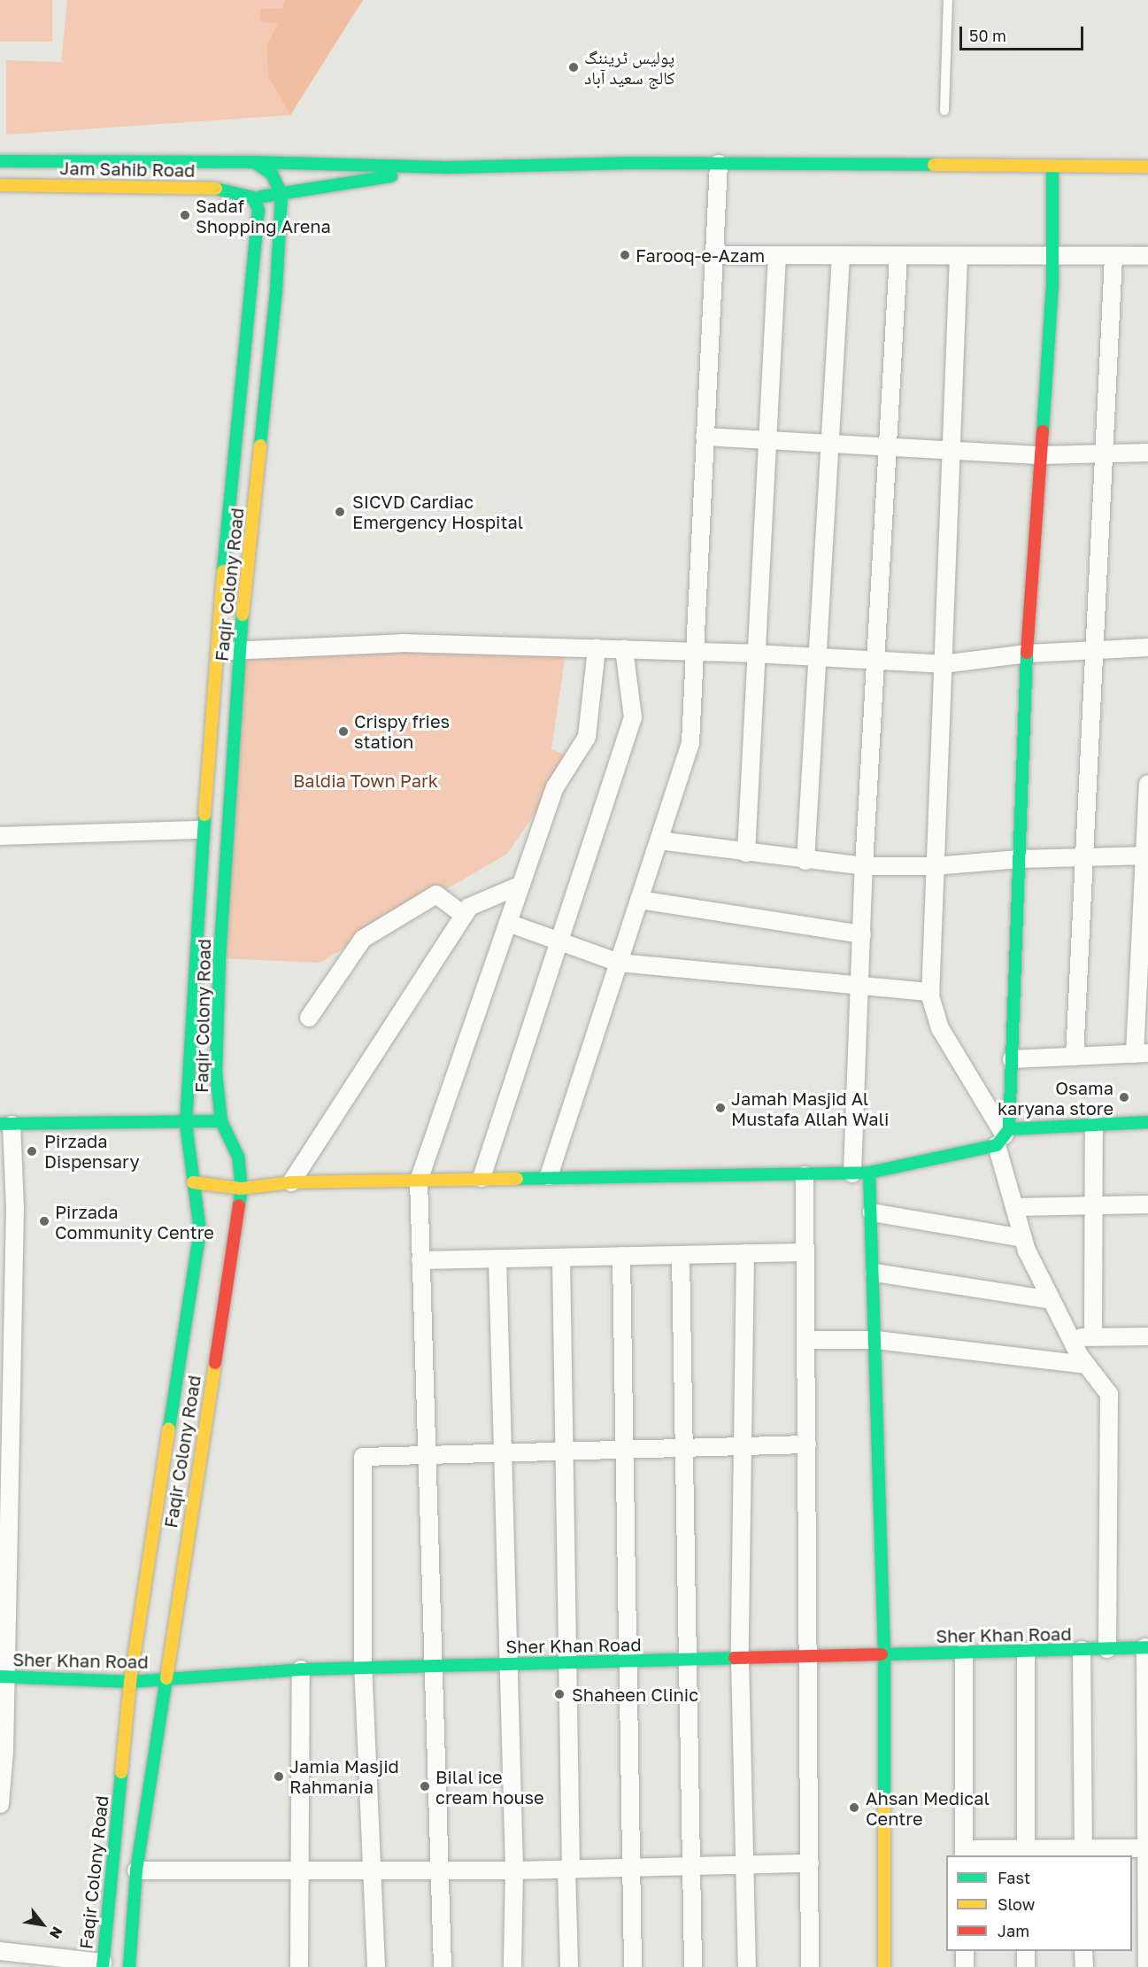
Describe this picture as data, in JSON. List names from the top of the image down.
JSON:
{
  "streets": {
    "main road": ["Jam Sahib Road", "Faqir Colony Road", "Sher Khan Road"]
  },
  "crossings": [
    ["Jam Sahib Road", "Faqir Colony Road"],
    ["Faqir Colony Road", "Sher Khan Road"]
  ],
  "parks": ["Baldia Town Park"],
  "places": [
    "پولیس ٹریننگ کالج سعید آباد",
    "Sadaf Shopping Arena",
    "Farooq-e-Azam",
    "SICVD Cardiac Emergency Hospital",
    "Crispy fries station",
    "Osama karyana store",
    "Jamah Masjid Al Mustafa Allah Wali",
    "Pirzada Dispensary",
    "Pirzada Community Centre",
    "Shaheen Clinic",
    "Jamia Masjid Rahmania",
    "Bilal ice cream house",
    "Ahsan Medical Centre"
  ],
  "legend": ["Fast", "Slow", "Jam"],
  "scale_bar": "50 m",
  "north": "bottom right"
}
